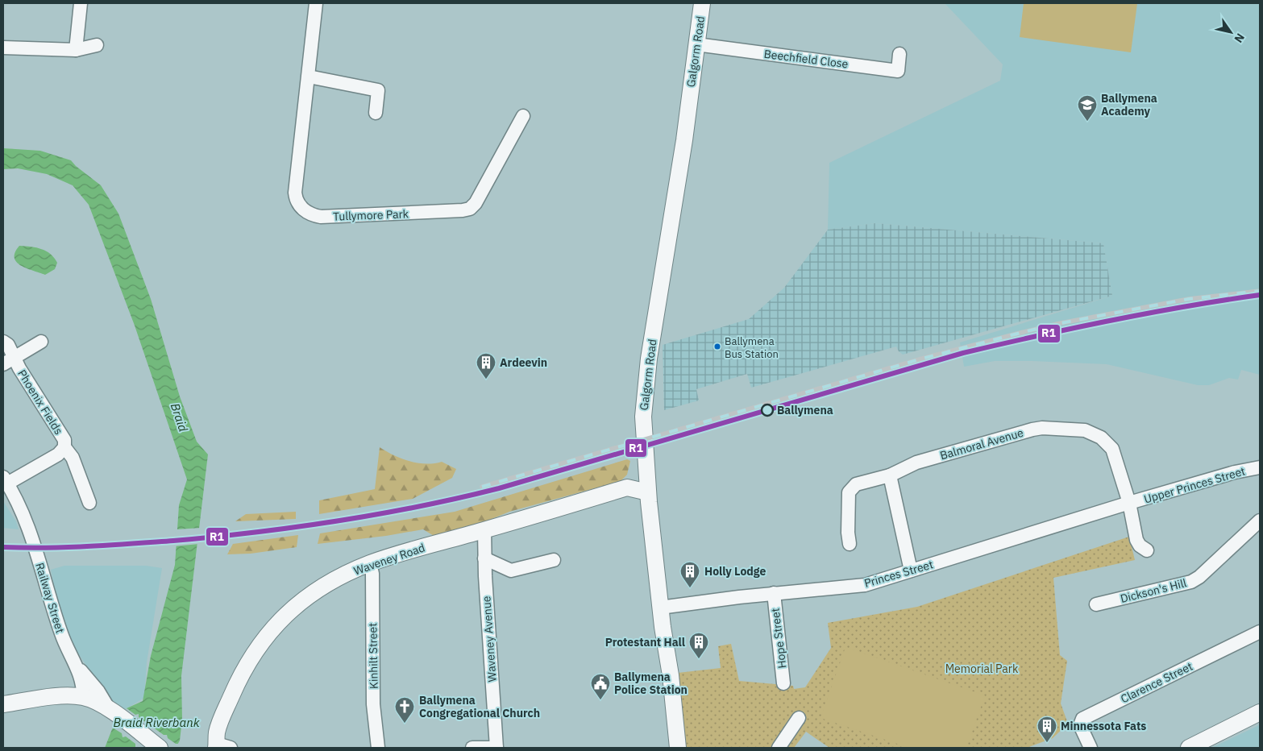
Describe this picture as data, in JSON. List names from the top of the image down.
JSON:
{
  "streets": {
    "main road": ["Galgorm Road", "Waveney Road"],
    "street": [
      "Beechfield Close",
      "Tullymore Park",
      "Phoenix Fields",
      "Balmoral Avenue",
      "Upper Princes Street",
      "Princes Street",
      "Dickson's Hill",
      "Railway Street",
      "Hope Street",
      "Waveney Avenue",
      "Kinhilt Street",
      "Clarence Street"
    ]
  },
  "crossings": [
    ["Galgorm Road", "Beechfield Close"],
    ["Galgorm Road", "Waveney Road"],
    ["Galgorm Road", "Princes Street"],
    ["Phoenix Fields", "Railway Street"],
    ["Balmoral Avenue", "Upper Princes Street"],
    ["Balmoral Avenue", "Princes Street"],
    ["Upper Princes Street", "Princes Street"],
    ["Waveney Road", "Waveney Avenue"],
    ["Waveney Road", "Kinhilt Street"],
    ["Princes Street", "Hope Street"]
  ],
  "water": ["Braid", "Braid Riverbank"],
  "parks": ["Memorial Park"],
  "places": {
    "school or university": ["Ballymena Academy"],
    "other": ["Ballymena Bus Station", "Ballymena"],
    "building": [
      "Ardeevin",
      "Holly Lodge",
      "Protestant Hall",
      "Minnessota Fats"
    ],
    "public building": ["Ballymena Police Station"],
    "church": ["Ballymena Congregational Church"]
  },
  "lines": ["transit line R1"],
  "north": "bottom right"
}
